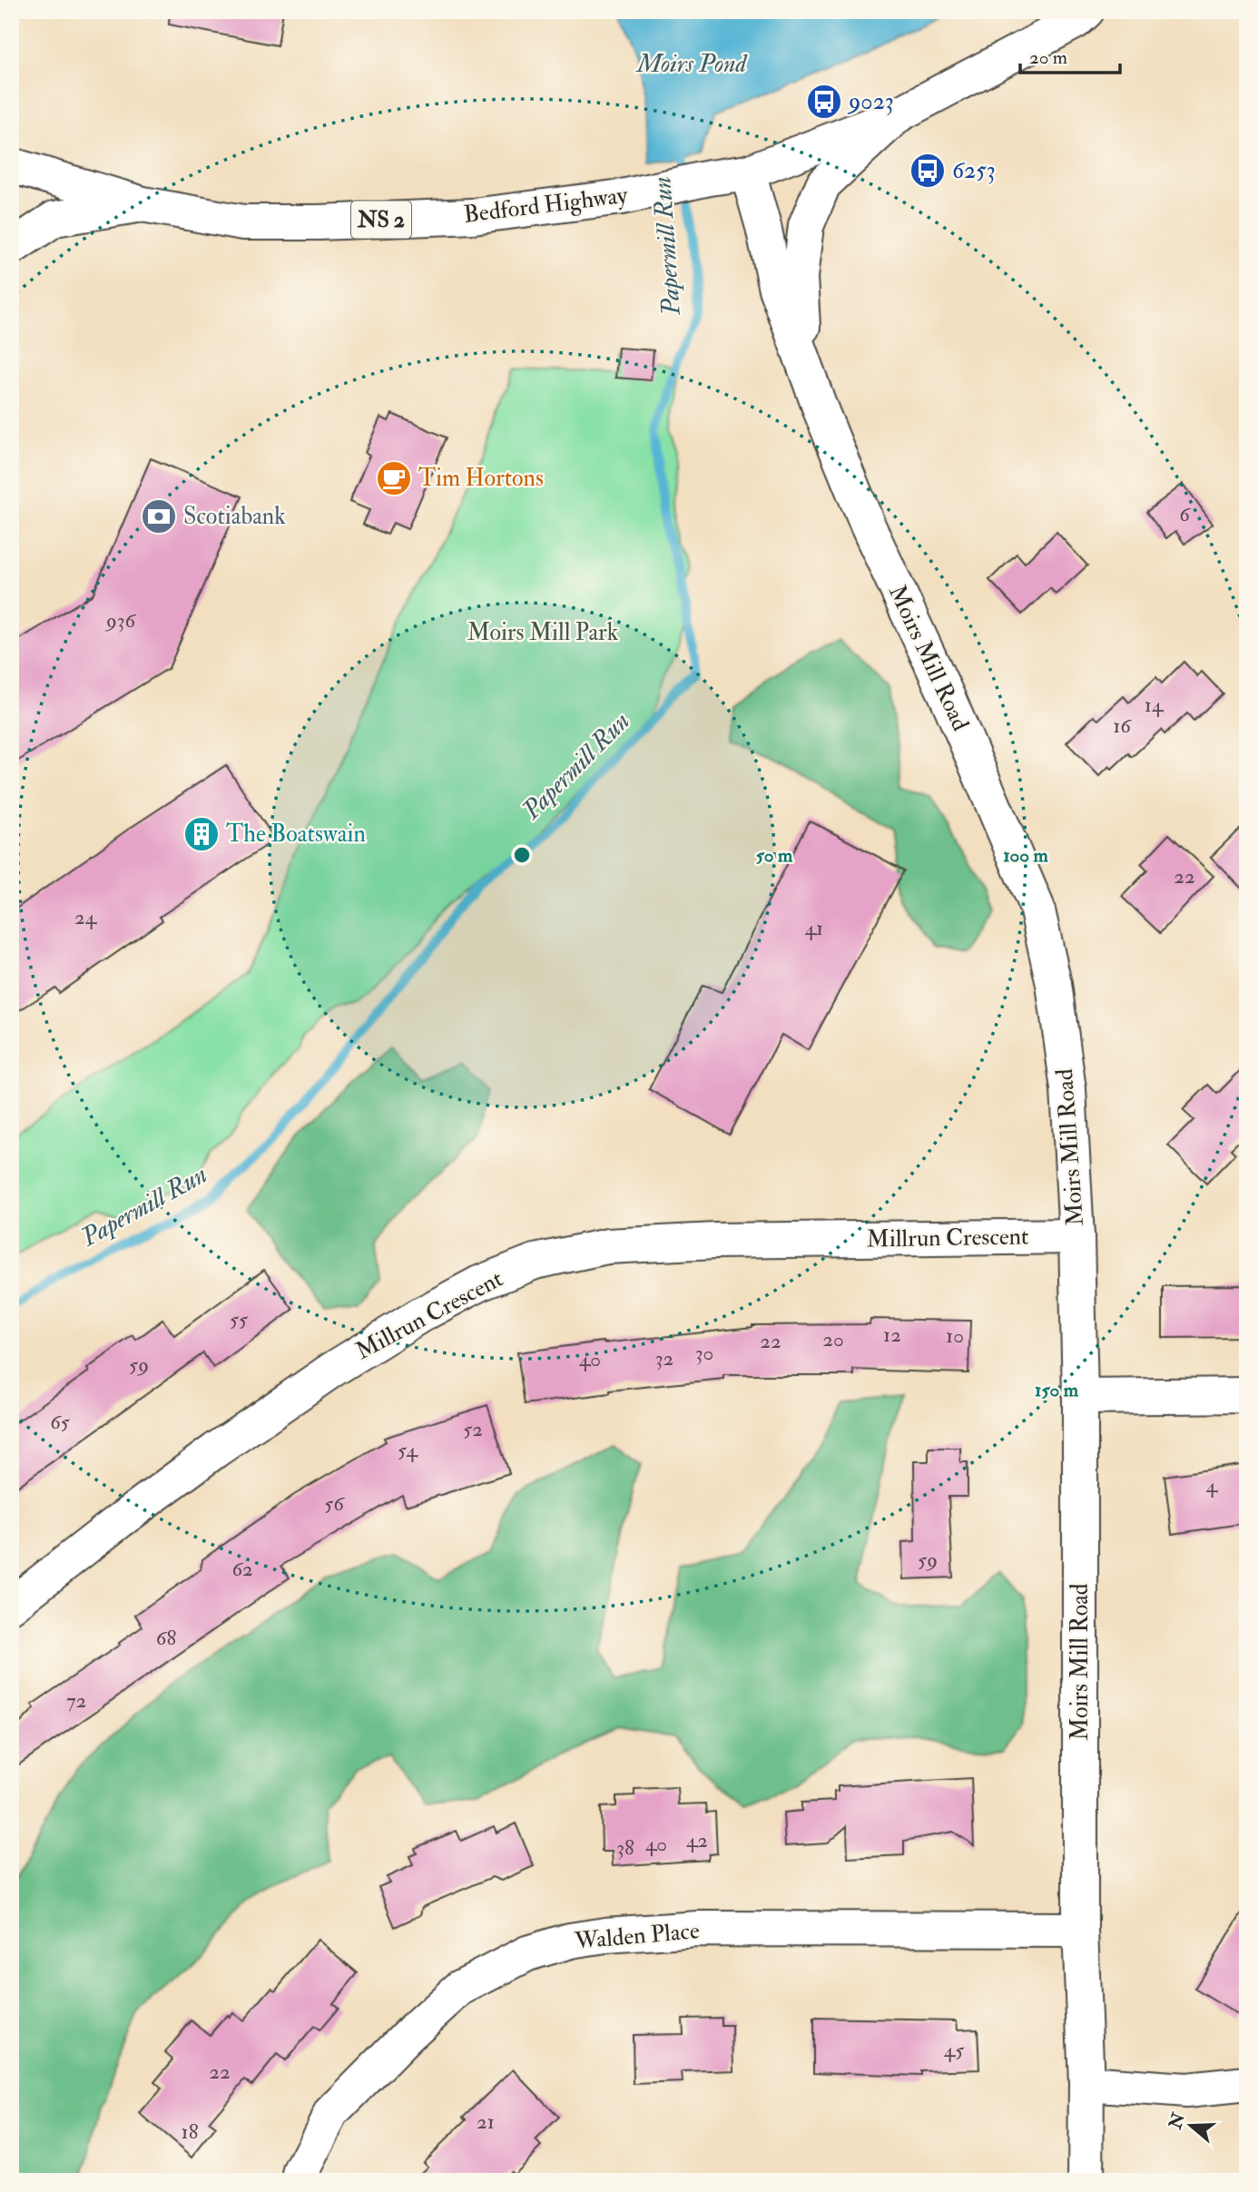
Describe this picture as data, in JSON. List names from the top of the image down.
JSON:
{
  "streets": {
    "street": [
      "Bedford Highway",
      "NS 2",
      "Moirs Mill Road",
      "Millrun Crescent",
      "Walden Place"
    ]
  },
  "crossings": [
    ["Bedford Highway", "Moirs Mill Road"],
    ["Moirs Mill Road", "Millrun Crescent"],
    ["Moirs Mill Road", "Walden Place"]
  ],
  "water": ["Moirs Pond", "Papermill Run"],
  "parks": ["Moirs Mill Park"],
  "places": {
    "bus stop": ["9023", "6253"],
    "cafe": ["Tim Hortons"],
    "bank": ["Scotiabank"],
    "building": ["The Boatswain"]
  },
  "house_numbers": [
    "6",
    "936",
    "14",
    "16",
    "22",
    "24",
    "41",
    "55",
    "12",
    "10",
    "20",
    "22",
    "30",
    "32",
    "40",
    "59",
    "65",
    "52",
    "54",
    "4",
    "56",
    "59",
    "62",
    "68",
    "72",
    "42",
    "40",
    "38",
    "45",
    "22",
    "21",
    "18"
  ],
  "scale_bar": "20 m",
  "north": "left",
  "rings": ["50 m", "100 m", "150 m"]
}
